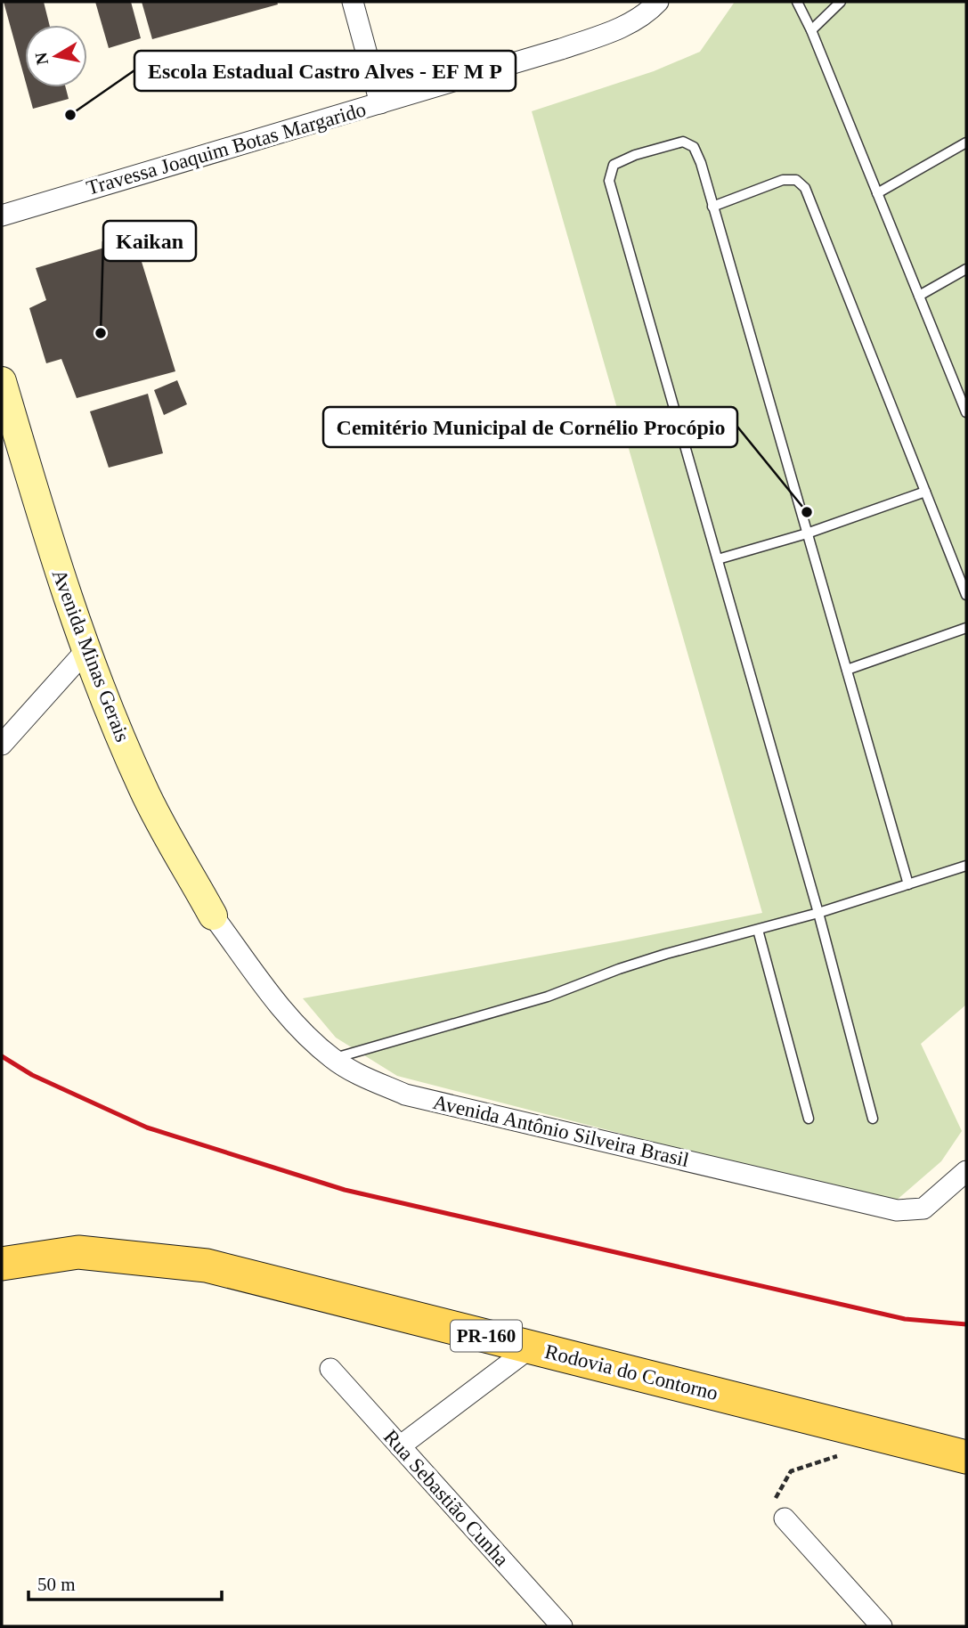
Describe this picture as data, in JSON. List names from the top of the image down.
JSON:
{
  "streets": {
    "main road": ["PR-160", "Rodovia do Contorno"],
    "street": [
      "Travessa Joaquim Botas Margarido",
      "Avenida Minas Gerais",
      "Avenida Antônio Silveira Brasil",
      "Rua Sebastião Cunha"
    ]
  },
  "crossings": [
    ["Avenida Minas Gerais", "Avenida Antônio Silveira Brasil"]
  ],
  "places": ["Escola Estadual Castro Alves - EF M P", "Kaikan", "Cemitério Municipal de Cornélio Procópio"],
  "scale_bar": "50 m",
  "north": "left"
}
